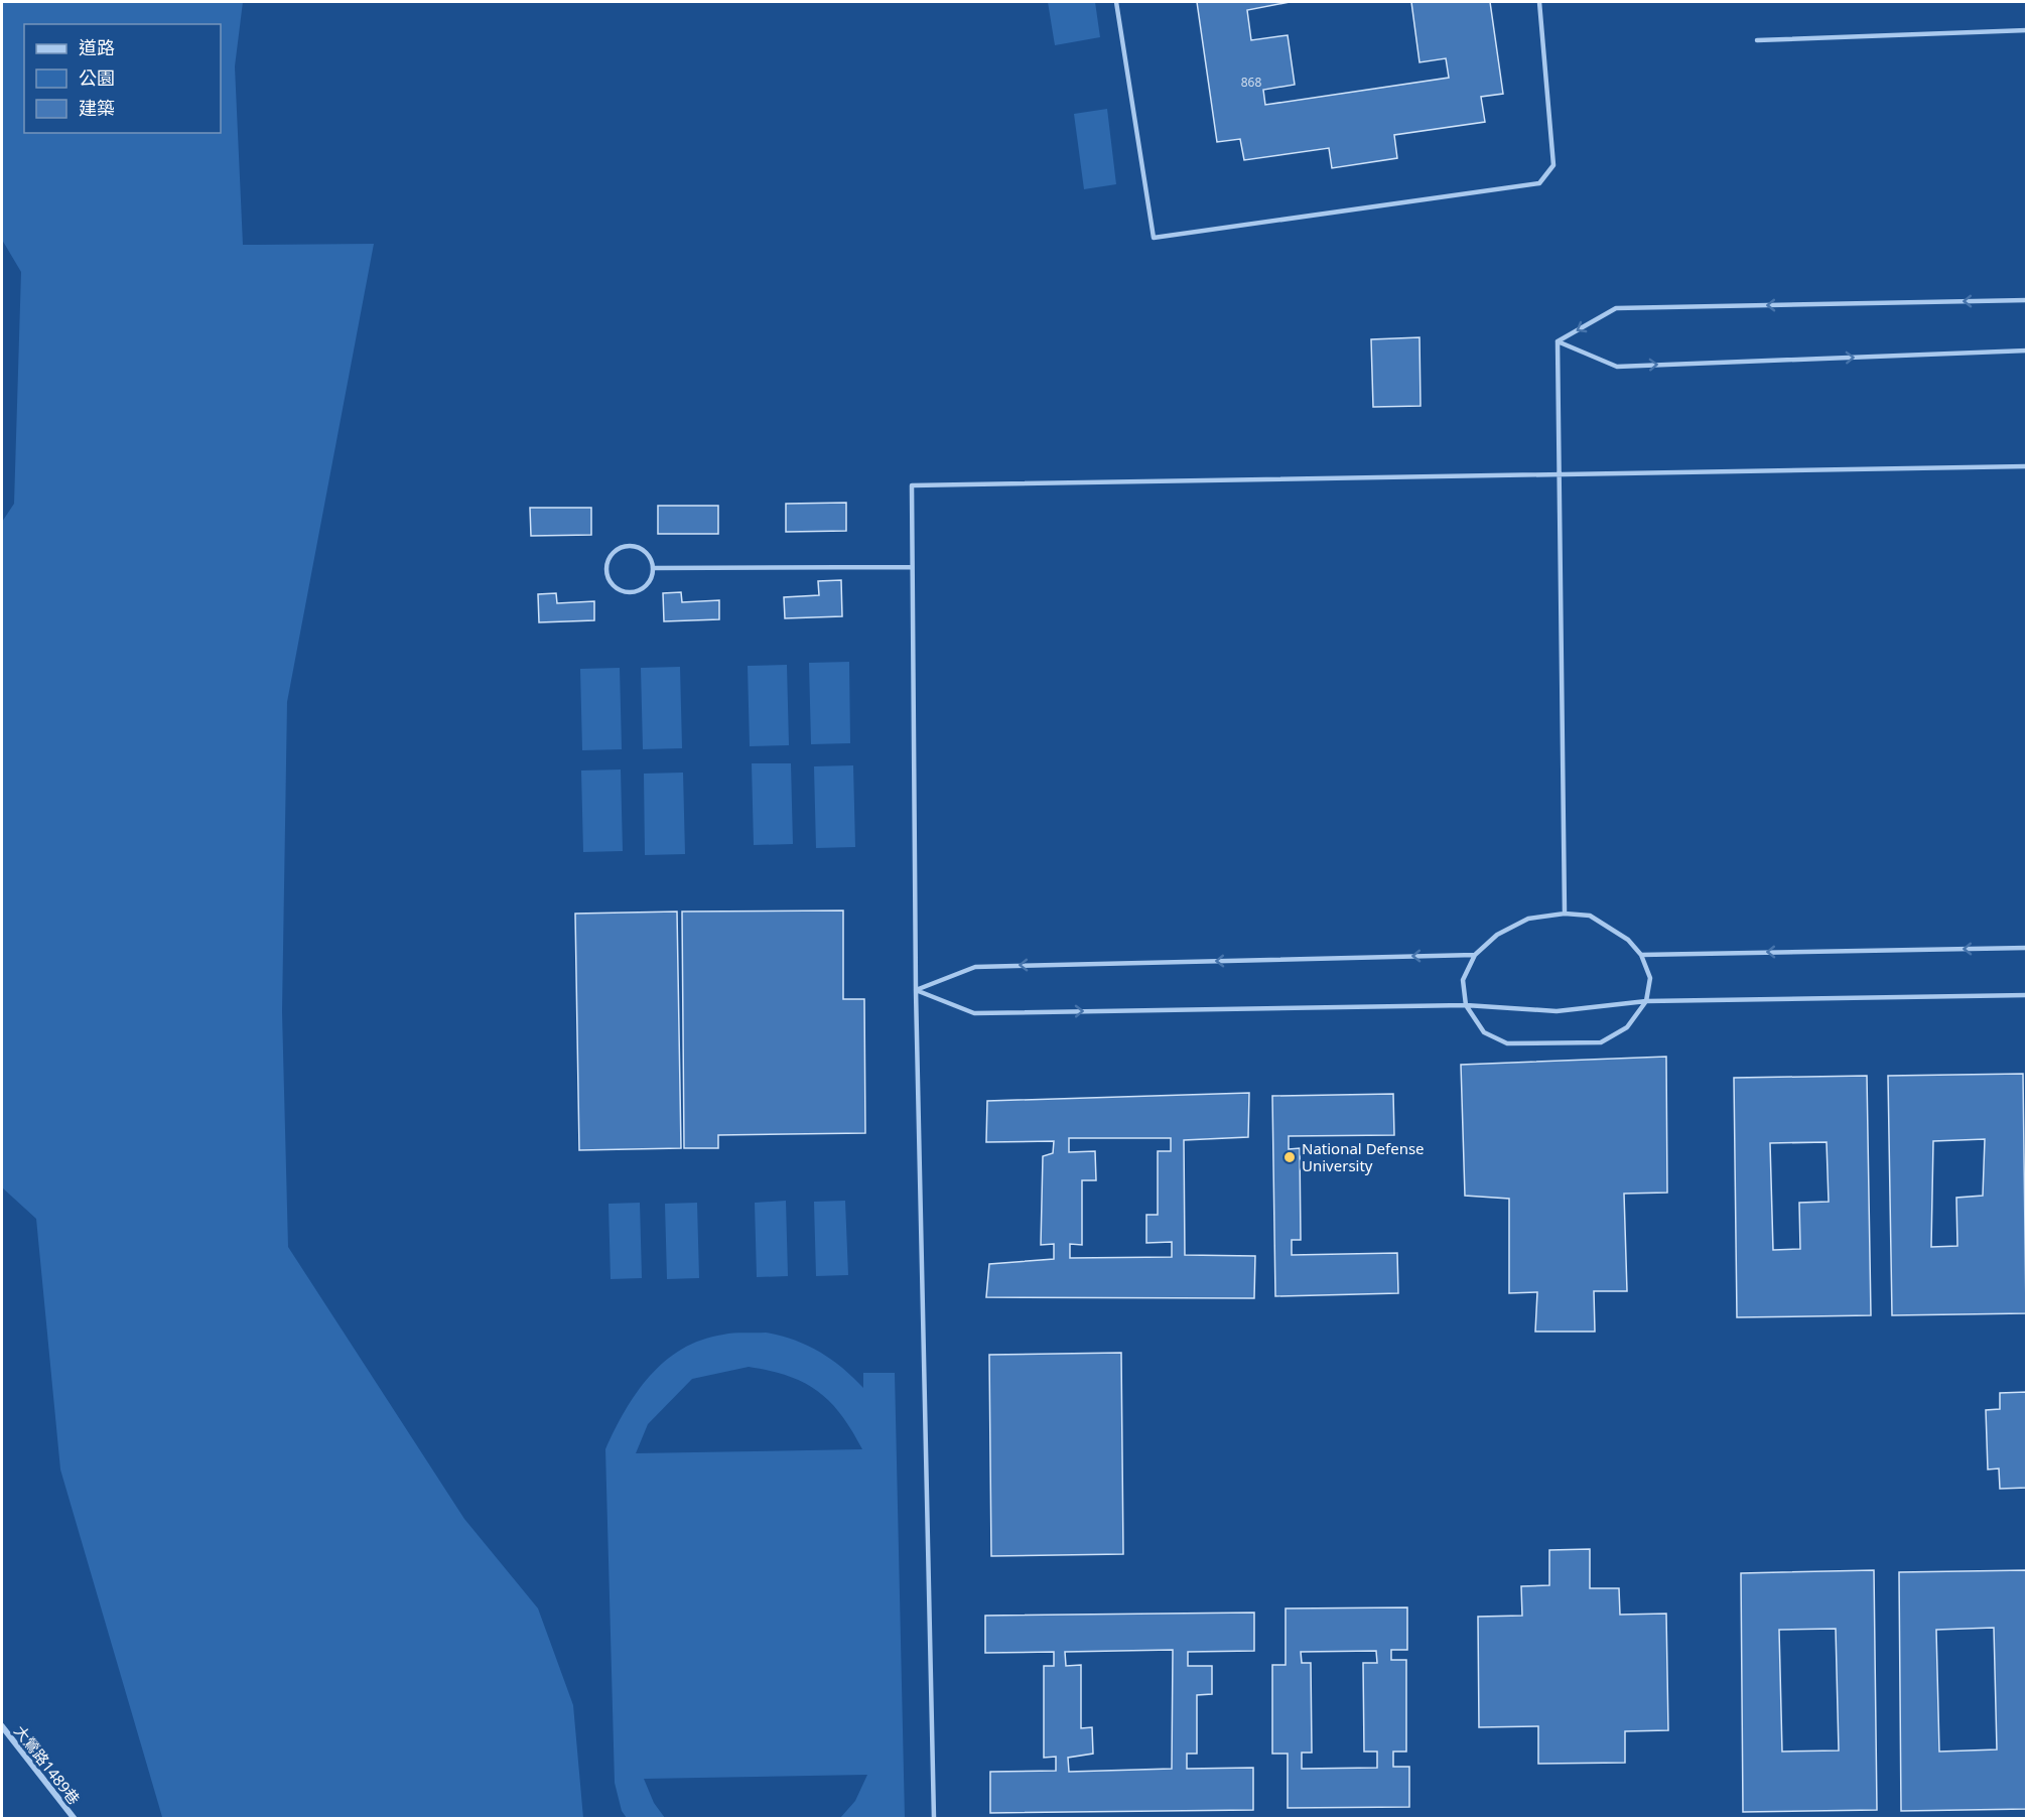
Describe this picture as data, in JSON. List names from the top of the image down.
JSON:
{
  "streets": {
    "street": ["大鶯路1489巷"]
  },
  "places": ["National Defense University"],
  "house_numbers": ["868"],
  "legend": ["道路", "公園", "建築"]
}
